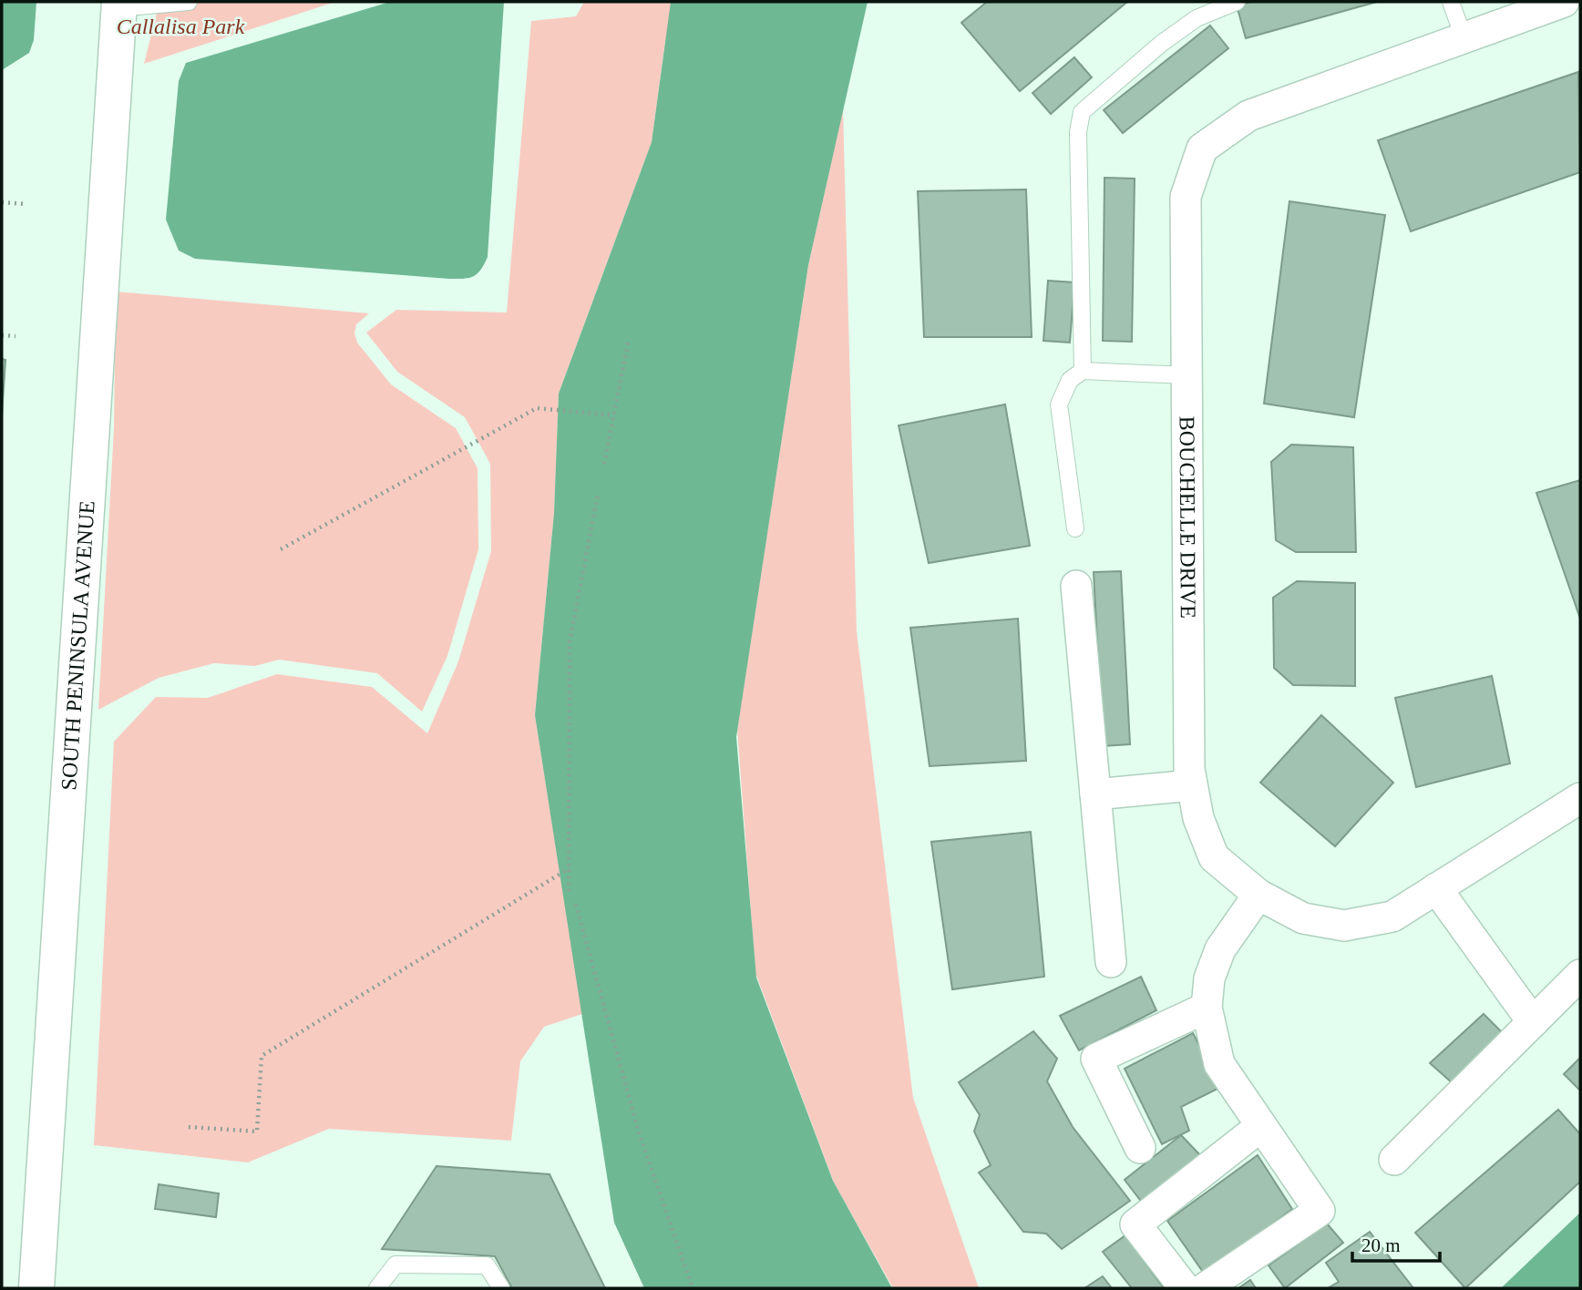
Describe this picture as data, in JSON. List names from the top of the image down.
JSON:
{
  "streets": {
    "main road": ["SOUTH PENINSULA AVENUE"],
    "street": ["BOUCHELLE DRIVE"]
  },
  "parks": ["Callalisa Park"],
  "scale_bar": "20 m"
}
